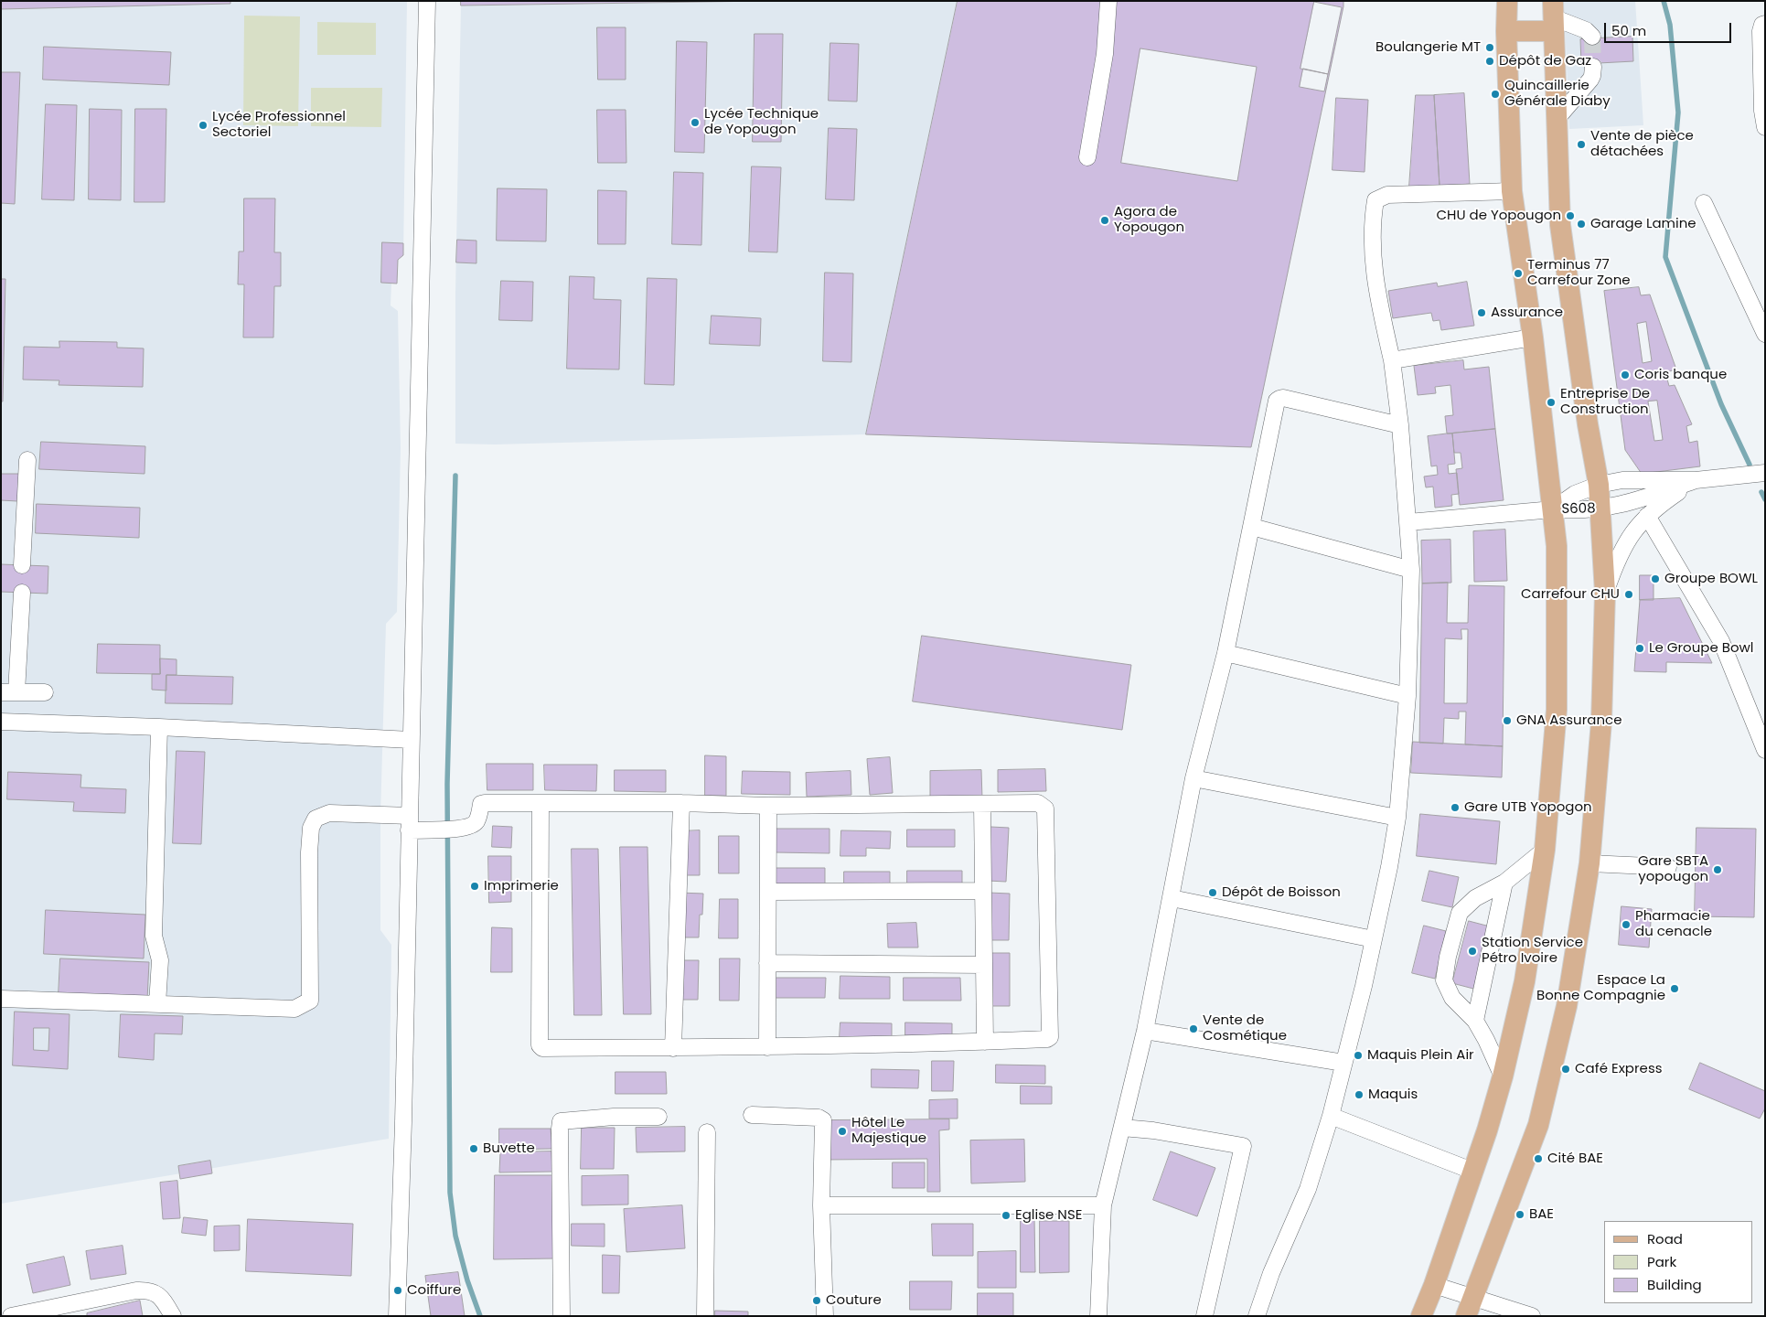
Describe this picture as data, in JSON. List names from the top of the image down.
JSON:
{
  "streets": {
    "street": ["S608"]
  },
  "places": [
    "Boulangerie MT",
    "Dépôt de Gaz",
    "Quincaillerie Générale Diaby",
    "Lycée Technique de Yopougon",
    "Lycée Professionnel Sectoriel",
    "Vente de pièce détachées",
    "CHU de Yopougon",
    "Agora de Yopougon",
    "Garage Lamine",
    "Terminus 77 Carrefour Zone",
    "Assurance",
    "Coris banque",
    "Entreprise De Construction",
    "Groupe BOWL",
    "Carrefour CHU",
    "Le Groupe Bowl",
    "GNA Assurance",
    "Gare UTB Yopogon",
    "Gare SBTA yopougon",
    "Imprimerie",
    "Dépôt de Boisson",
    "Pharmacie du cenacle",
    "Station Service Pétro Ivoire",
    "Espace La Bonne Compagnie",
    "Vente de Cosmétique",
    "Maquis Plein Air",
    "Café Express",
    "Maquis",
    "Hôtel Le Majestique",
    "Buvette",
    "Cité BAE",
    "BAE",
    "Eglise NSE",
    "Coiffure",
    "Couture"
  ],
  "legend": ["Road", "Park", "Building"],
  "scale_bar": "50 m"
}
